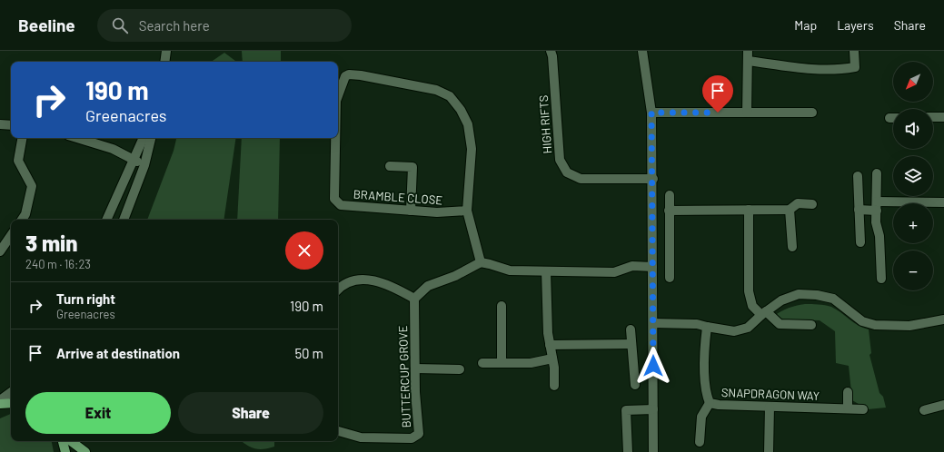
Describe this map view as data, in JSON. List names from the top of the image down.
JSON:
{
  "streets": {
    "street": [
      "HIGH RIFTS",
      "BRAMBLE CLOSE",
      "BUTTERCUP GROVE",
      "SNAPDRAGON WAY"
    ]
  },
  "north": "bottom left",
  "page": {
    "header": "Beeline",
    "search": "Search here",
    "nav": ["Map", "Layers", "Share"],
    "map_buttons": ["+", "−"],
    "turn": ["190 m", "Greenacres"],
    "heading": ["3 min", "240 m · 16:23"],
    "list": [
      {
        "name": "Turn right",
        "note": "Greenacres",
        "value": "190 m"
      },
      {
        "name": "Arrive at destination",
        "value": "50 m"
      }
    ],
    "buttons": ["Exit", "Share"]
  }
}
